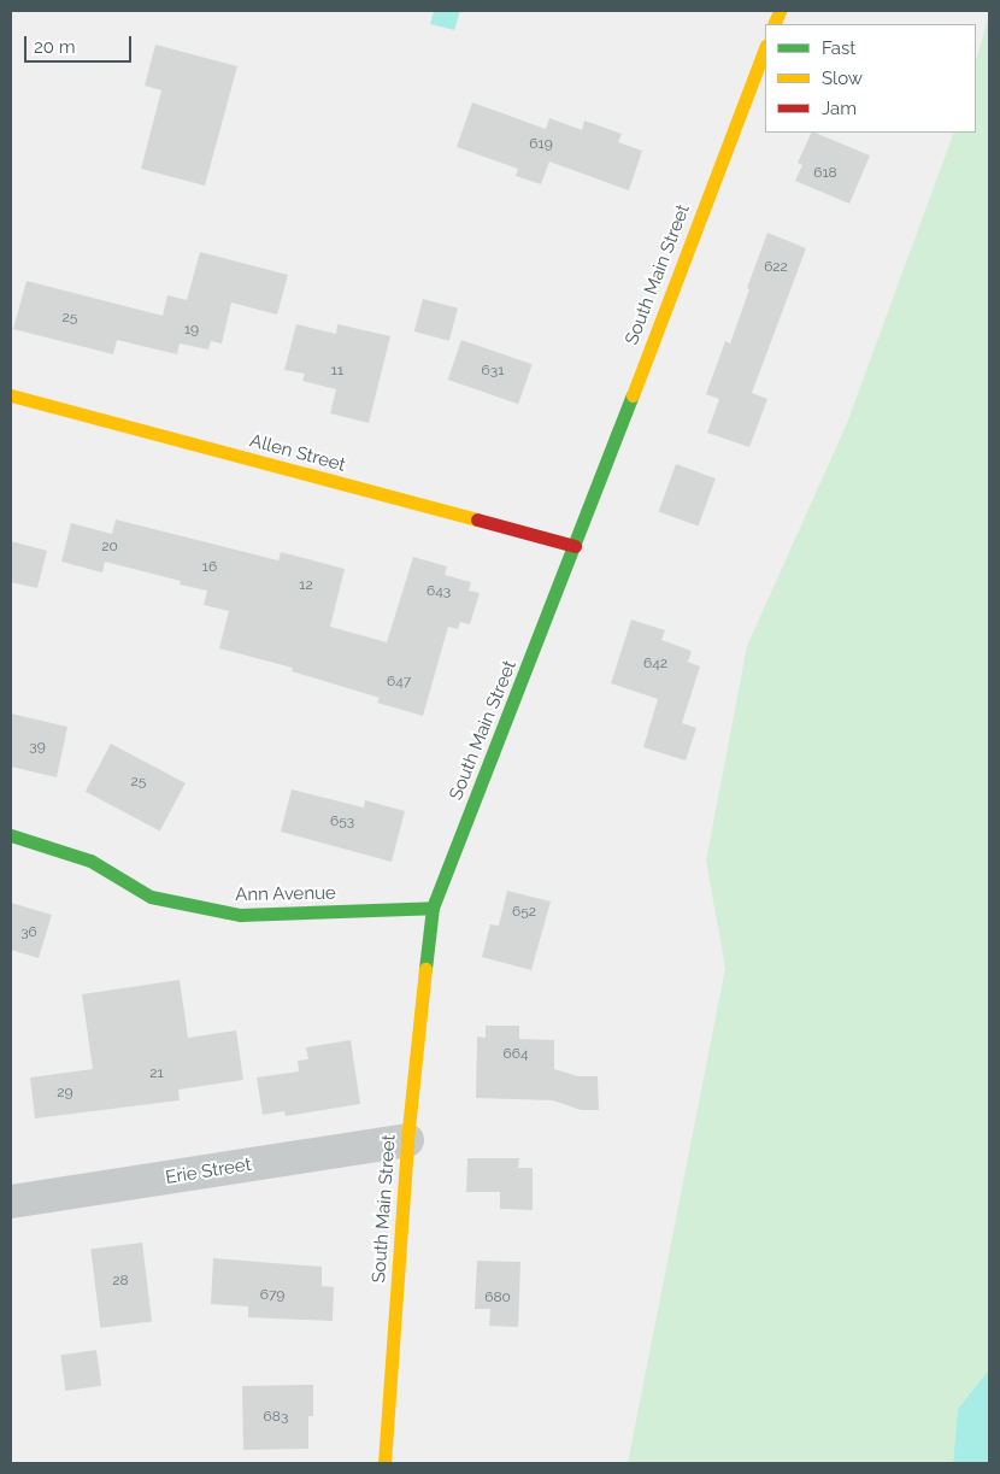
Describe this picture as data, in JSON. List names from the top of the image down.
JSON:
{
  "streets": {
    "main road": ["South Main Street", "Allen Street", "Ann Avenue"],
    "street": ["Erie Street"]
  },
  "crossings": [
    ["South Main Street", "Allen Street"],
    ["South Main Street", "Ann Avenue"],
    ["South Main Street", "Erie Street"]
  ],
  "house_numbers": [
    "619",
    "618",
    "622",
    "25",
    "19",
    "11",
    "631",
    "20",
    "16",
    "12",
    "643",
    "642",
    "647",
    "39",
    "25",
    "653",
    "652",
    "36",
    "664",
    "21",
    "29",
    "28",
    "679",
    "680",
    "683"
  ],
  "legend": ["Fast", "Slow", "Jam"],
  "scale_bar": "20 m"
}
